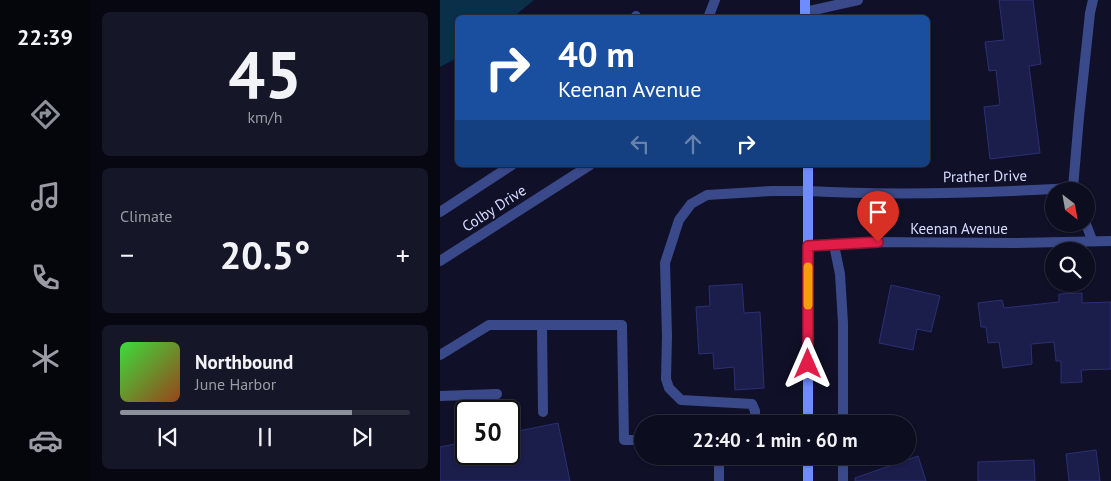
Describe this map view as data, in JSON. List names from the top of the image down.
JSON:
{
  "streets": {
    "street": ["Prather Drive", "Colby Drive", "Keenan Avenue"]
  },
  "north": "bottom right",
  "page": {
    "tabs": "22:39",
    "tile": [
      ["45", "km/h"],
      "Climate"
    ],
    "turn": ["40 m", "Keenan Avenue"],
    "heat": ["−", "20.5°", "+"],
    "song": ["Northbound", "June Harbor"],
    "limit": "50",
    "trip": "22:40 · 1 min · 60 m"
  }
}
